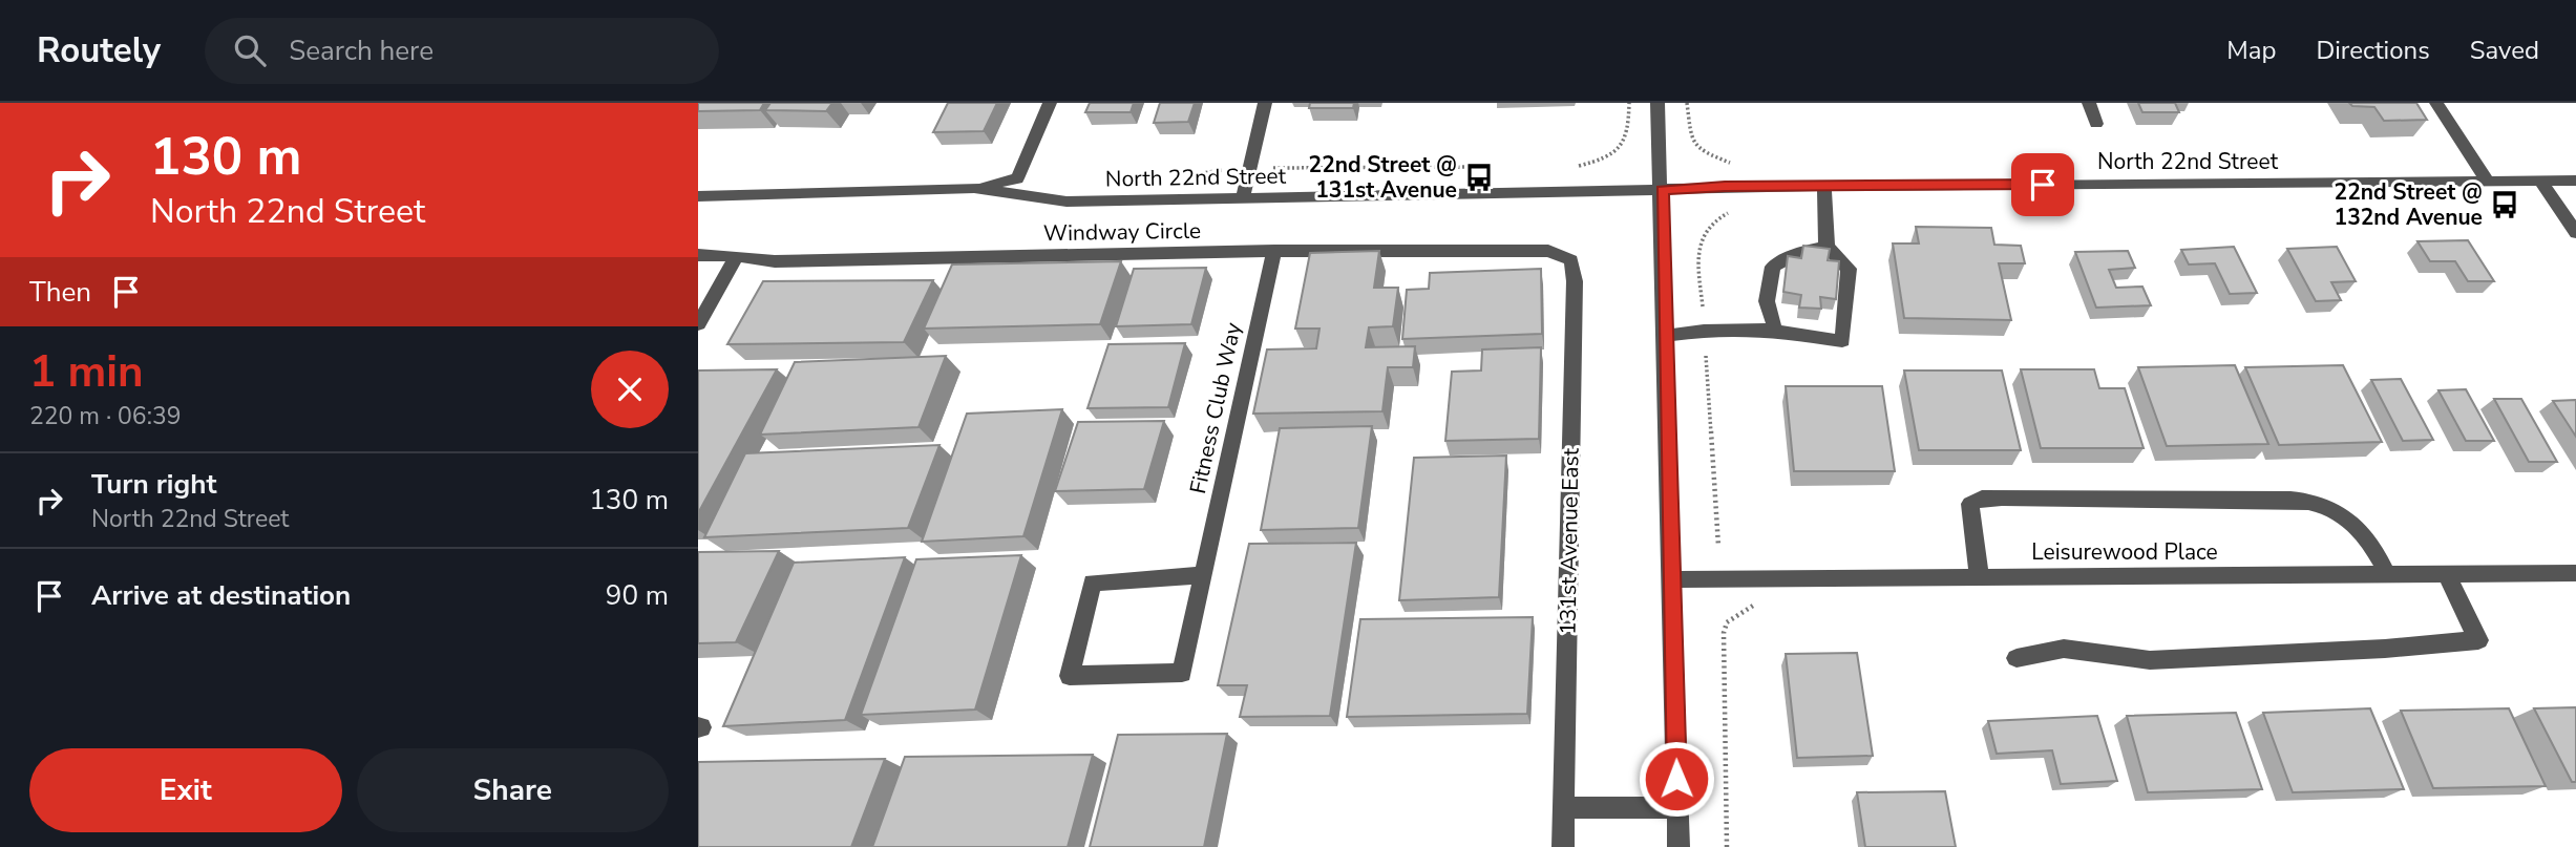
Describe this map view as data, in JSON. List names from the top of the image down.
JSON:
{
  "streets": {
    "street": [
      "North 22nd Street",
      "Windway Circle",
      "Fitness Club Way",
      "131st Avenue East",
      "Leisurewood Place"
    ]
  },
  "crossings": [
    ["Windway Circle", "Fitness Club Way"],
    ["Windway Circle", "131st Avenue East"]
  ],
  "places": {
    "bus stop": ["22nd Street @ 131st Avenue", "22nd Street @ 132nd Avenue"]
  },
  "page": {
    "header": "Routely",
    "search": "Search here",
    "nav": ["Map", "Directions", "Saved"],
    "turn": ["130 m", "North 22nd Street"],
    "then": "Then",
    "heading": ["1 min", "220 m · 06:39"],
    "list": [
      {
        "name": "Turn right",
        "note": "North 22nd Street",
        "value": "130 m"
      },
      {
        "name": "Arrive at destination",
        "value": "90 m"
      }
    ],
    "buttons": ["Exit", "Share"]
  }
}
